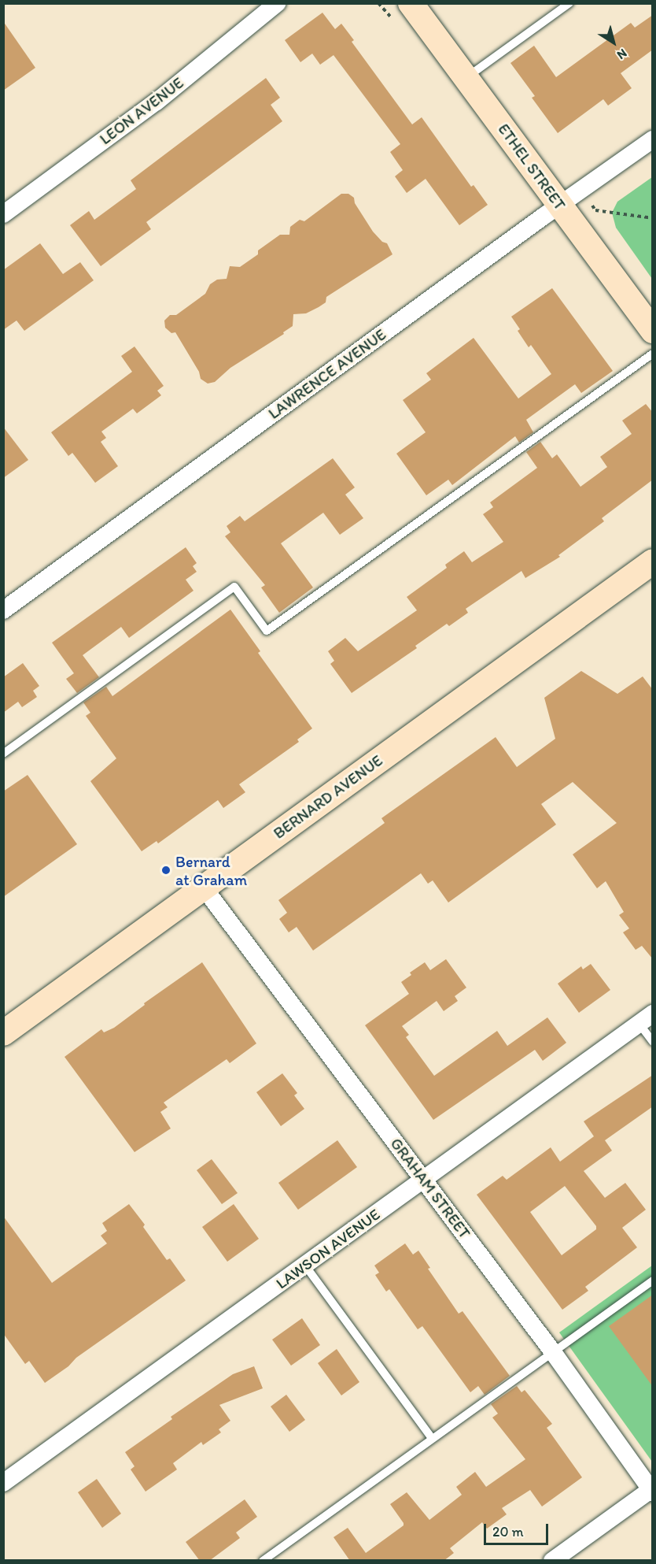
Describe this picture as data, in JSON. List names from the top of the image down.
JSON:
{
  "streets": {
    "street": [
      "LEON AVENUE",
      "ETHEL STREET",
      "LAWRENCE AVENUE",
      "BERNARD AVENUE",
      "GRAHAM STREET",
      "LAWSON AVENUE"
    ]
  },
  "crossings": [
    ["ETHEL STREET", "LAWRENCE AVENUE"],
    ["BERNARD AVENUE", "GRAHAM STREET"],
    ["GRAHAM STREET", "LAWSON AVENUE"]
  ],
  "places": ["Bernard at Graham"],
  "scale_bar": "20 m",
  "north": "bottom right"
}
